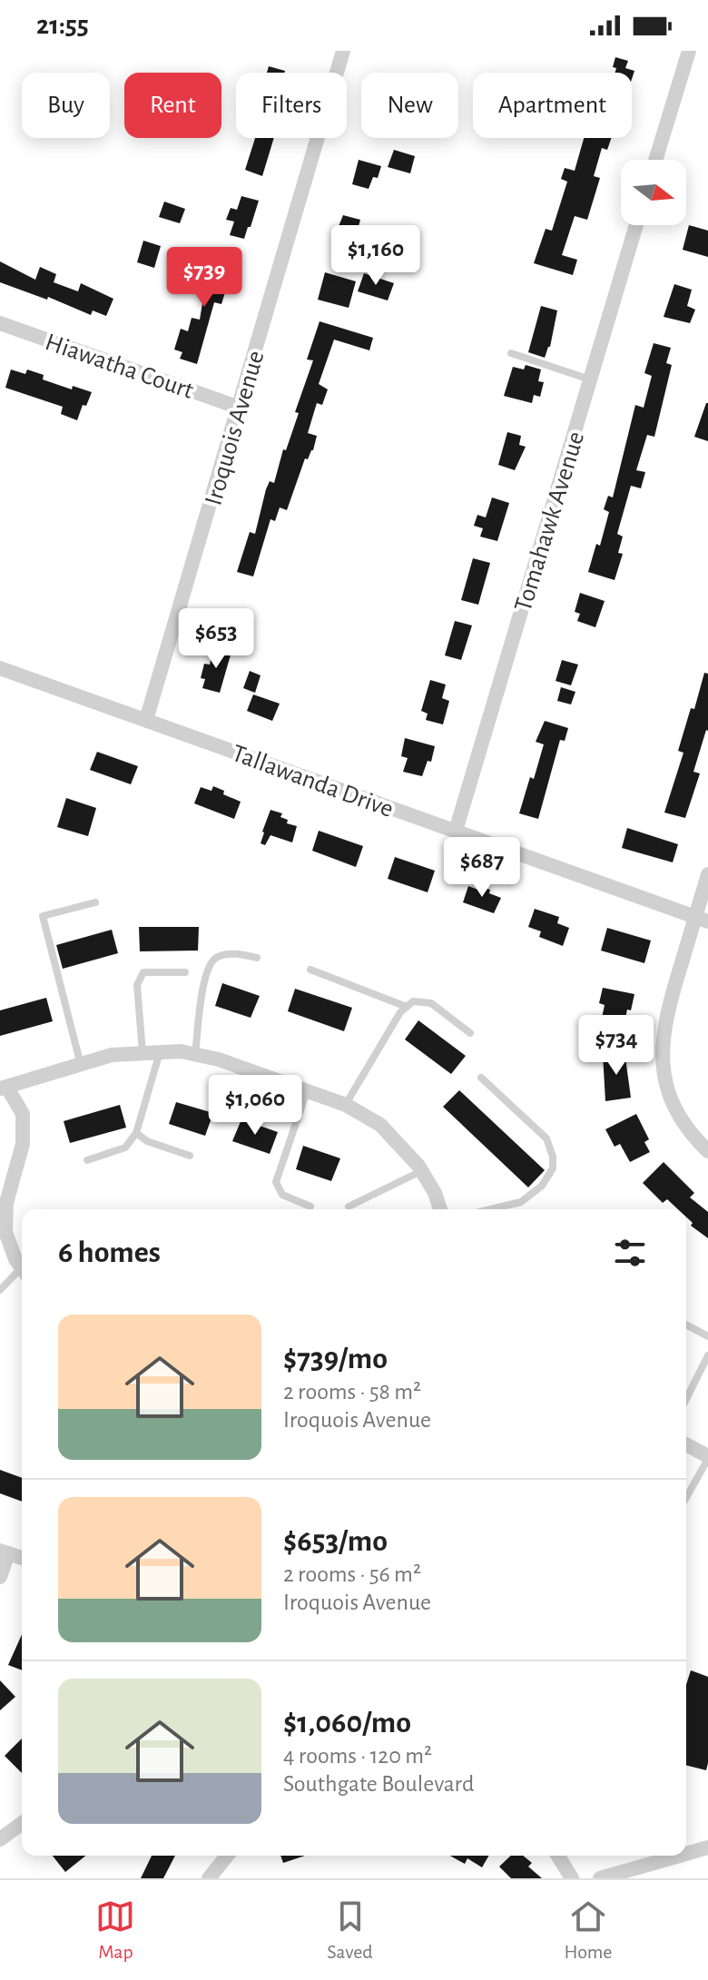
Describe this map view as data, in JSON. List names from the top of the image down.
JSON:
{
  "streets": {
    "street": [
      "Hiawatha Court",
      "Iroquois Avenue",
      "Tomahawk Avenue",
      "Tallawanda Drive"
    ]
  },
  "crossings": [
    ["Hiawatha Court", "Iroquois Avenue"],
    ["Iroquois Avenue", "Tallawanda Drive"],
    ["Tomahawk Avenue", "Tallawanda Drive"]
  ],
  "north": "right",
  "page": {
    "status": "21:55",
    "chip": [
      "Buy",
      "Rent",
      "Filters",
      "New",
      "Apartment"
    ],
    "price": [
      "$1,160",
      "$739",
      "$653",
      "$687",
      "$734",
      "$1,060"
    ],
    "heading": "6 homes",
    "list": [
      {
        "name": "$739/mo",
        "note": "2 rooms · 58 m² · Iroquois Avenue"
      },
      {
        "name": "$653/mo",
        "note": "2 rooms · 56 m² · Iroquois Avenue"
      },
      {
        "name": "$1,060/mo",
        "note": "4 rooms · 120 m² · Southgate Boulevard"
      }
    ],
    "tabs": ["Map", "Saved", "Home"]
  }
}
